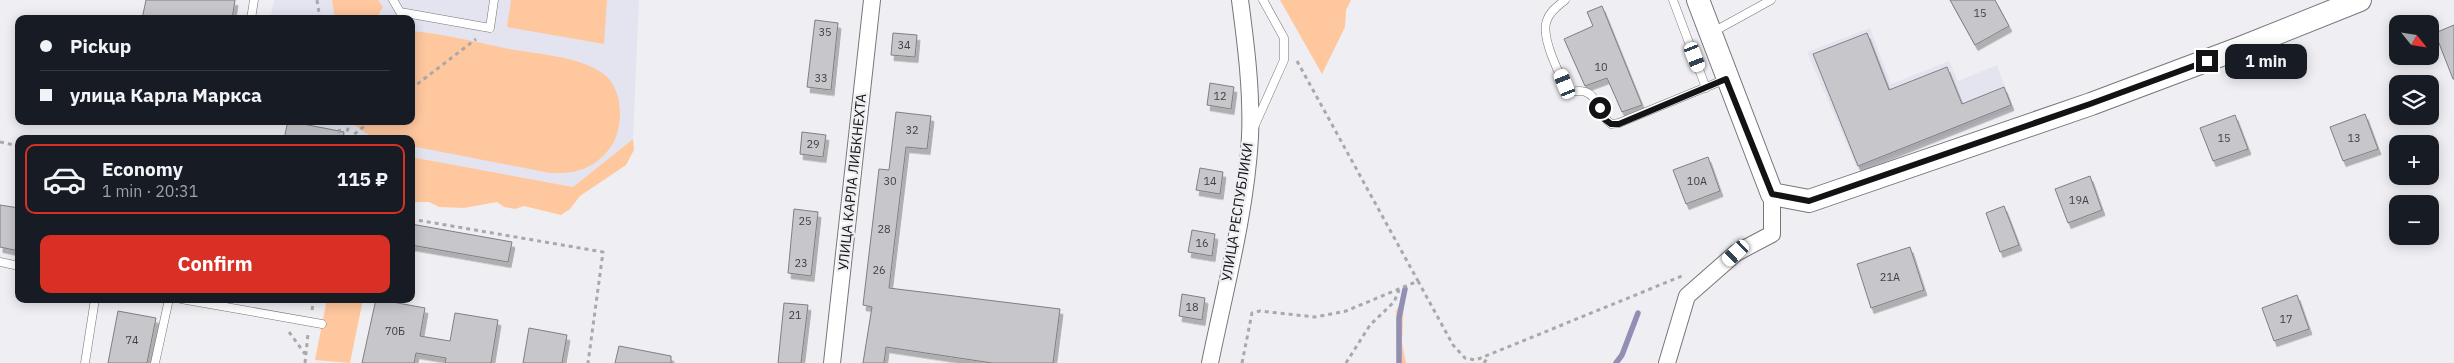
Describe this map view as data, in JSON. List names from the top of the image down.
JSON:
{
  "streets": {
    "street": ["УЛИЦА КАРЛА ЛИБКНЕХТА", "УЛИЦА РЕСПУБЛИКИ"]
  },
  "house_numbers": [
    "15",
    "35",
    "34",
    "10",
    "33",
    "12",
    "32",
    "15",
    "13",
    "29",
    "30",
    "14",
    "10А",
    "19А",
    "25",
    "28",
    "16",
    "23",
    "26",
    "21А",
    "18",
    "21",
    "17",
    "70Б",
    "74"
  ],
  "north": "bottom right",
  "page": {
    "map_buttons": ["+", "−"],
    "banner": ["Pickup", "улица Карла Маркса"],
    "bubble": "1 min",
    "list": [
      {
        "name": "Economy",
        "note": "1 min · 20:31",
        "value": "115 ₽"
      }
    ],
    "buttons": "Confirm"
  }
}
